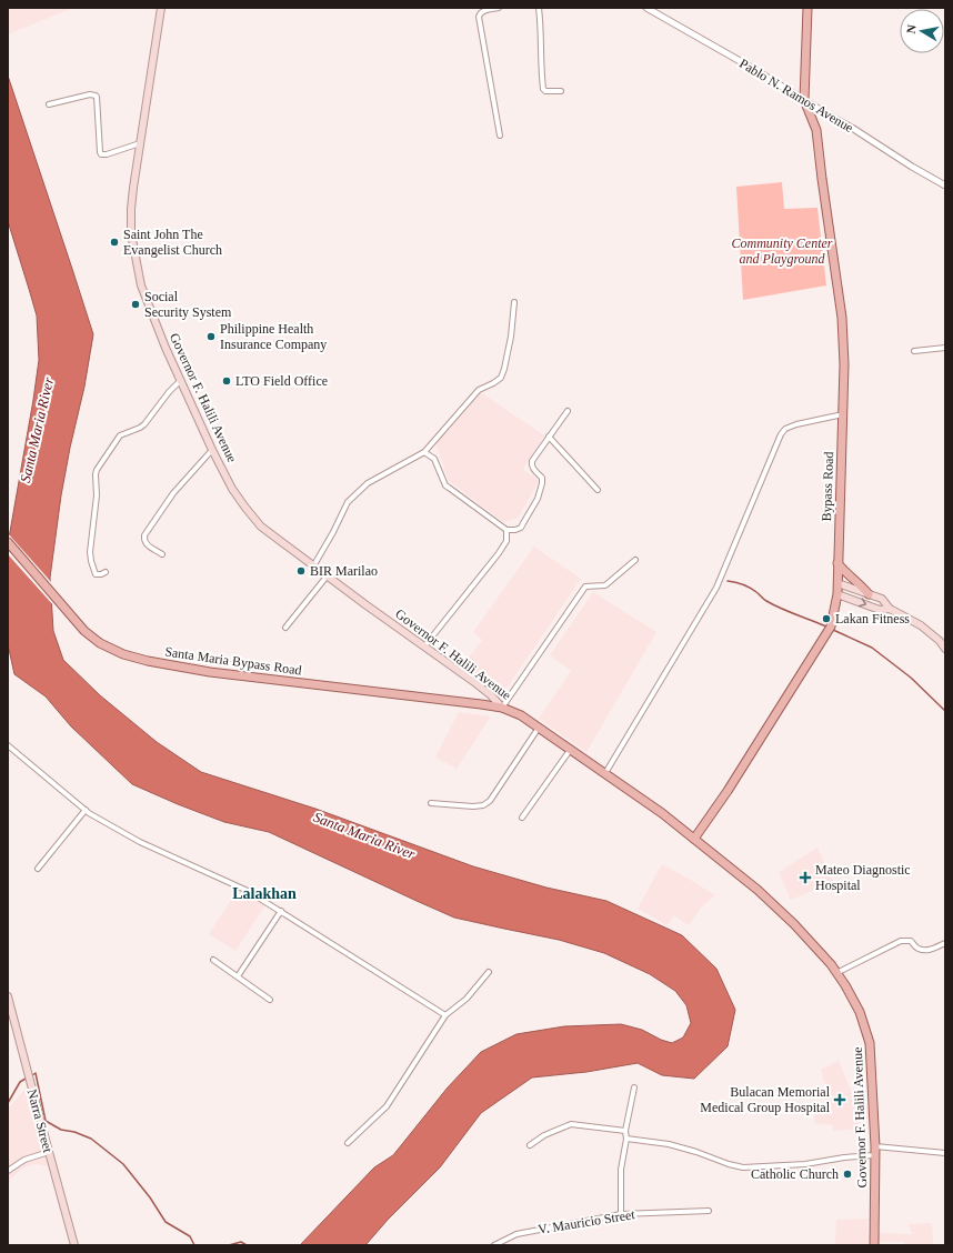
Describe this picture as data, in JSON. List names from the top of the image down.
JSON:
{
  "streets": {
    "main road": [
      "Governor F. Halili Avenue",
      "Bypass Road",
      "Santa Maria Bypass Road",
      "Narra Street"
    ],
    "street": ["Pablo N. Ramos Avenue", "V. Mauricio Street"]
  },
  "crossings": [
    ["Pablo N. Ramos Avenue", "Bypass Road"],
    ["Governor F. Halili Avenue", "Bypass Road"],
    ["Governor F. Halili Avenue", "Santa Maria Bypass Road"]
  ],
  "districts": ["Lalakhan"],
  "water": ["Santa Maria River"],
  "parks": ["Community Center and Playground"],
  "places": {
    "other": [
      "Saint John The Evangelist Church",
      "Social Security System",
      "Philippine Health Insurance Company",
      "LTO Field Office",
      "BIR Marilao",
      "Lakan Fitness",
      "Catholic Church"
    ],
    "health": ["Mateo Diagnostic Hospital", "Bulacan Memorial Medical Group Hospital"]
  },
  "north": "left"
}
